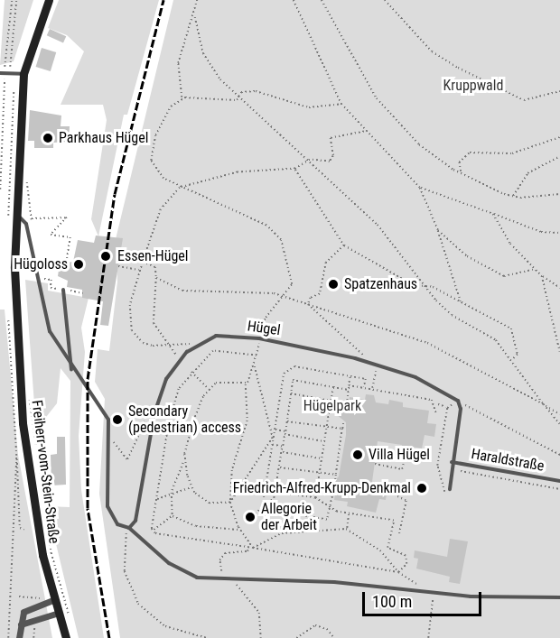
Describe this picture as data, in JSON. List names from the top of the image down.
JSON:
{
  "streets": {
    "main road": ["Freiherr-vom-Stein-Straße"],
    "lane": ["Hügel", "Haraldstraße"]
  },
  "parks": ["Kruppwald", "Hügelpark"],
  "places": [
    "Parkhaus Hügel",
    "Essen-Hügel",
    "Hügoloss",
    "Spatzenhaus",
    "Secondary (pedestrian) access",
    "Villa Hügel",
    "Friedrich-Alfred-Krupp-Denkmal",
    "Allegorie der Arbeit"
  ],
  "scale_bar": "100 m"
}
